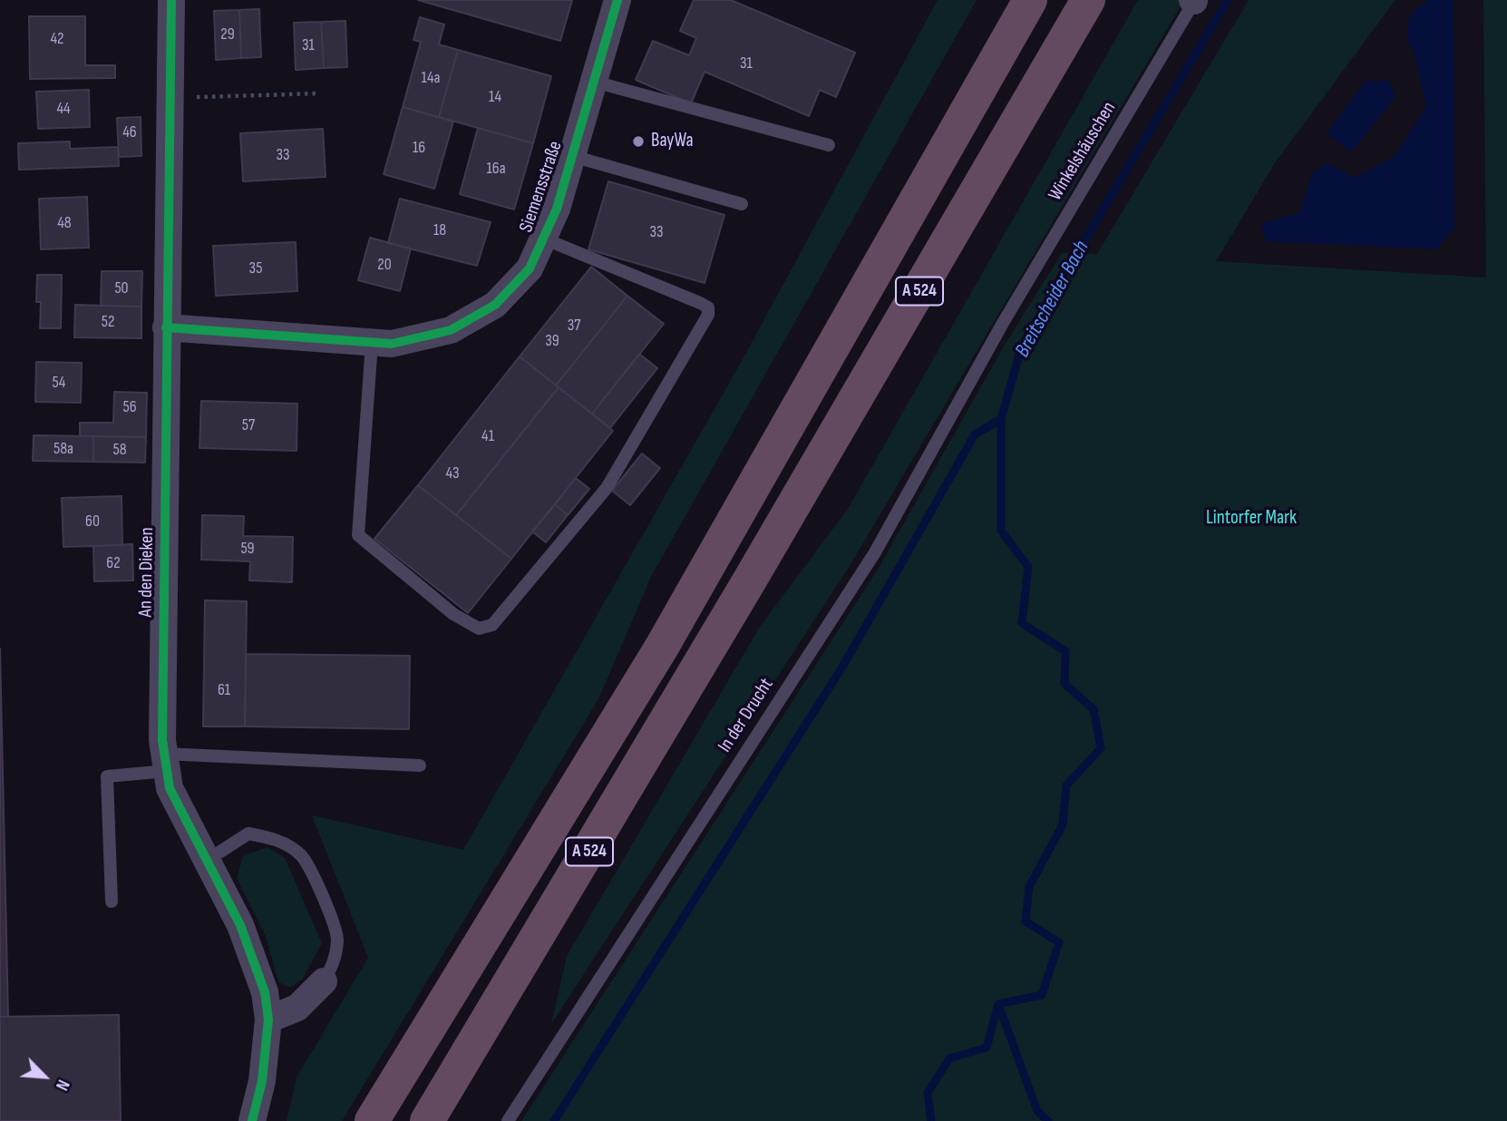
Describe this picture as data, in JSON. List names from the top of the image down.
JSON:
{
  "streets": {
    "highway": ["A 524"],
    "street": ["Siemensstraße", "An den Dieken"],
    "lane": ["Winkelshäuschen", "In der Drucht"]
  },
  "crossings": [
    ["Winkelshäuschen", "In der Drucht"],
    ["Siemensstraße", "An den Dieken"]
  ],
  "water": ["Breitscheider Bach"],
  "parks": ["Lintorfer Mark"],
  "places": ["BayWa"],
  "house_numbers": [
    "29",
    "42",
    "31",
    "31",
    "14a",
    "14",
    "44",
    "46",
    "16",
    "33",
    "16a",
    "48",
    "18",
    "33",
    "20",
    "35",
    "50",
    "52",
    "37",
    "39",
    "54",
    "56",
    "57",
    "41",
    "58a",
    "58",
    "43",
    "60",
    "59",
    "62",
    "61"
  ],
  "north": "bottom right"
}
